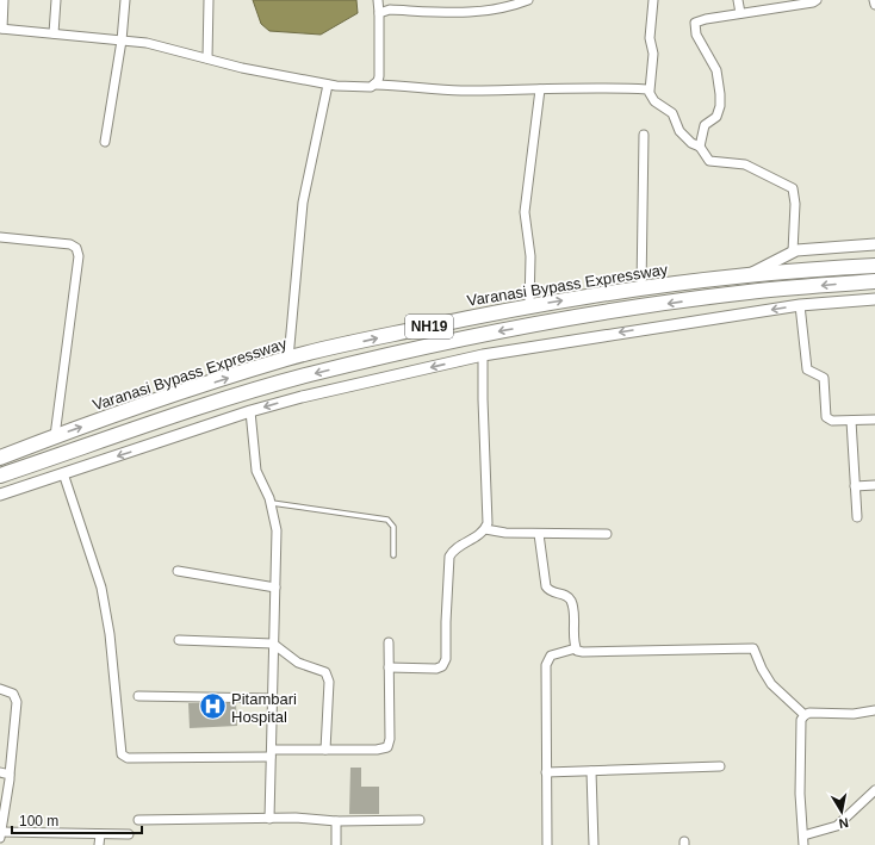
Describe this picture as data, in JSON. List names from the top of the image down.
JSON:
{
  "streets": {
    "highway": ["Varanasi Bypass Expressway", "NH19"]
  },
  "places": {
    "hospital": ["Pitambari Hospital"]
  },
  "scale_bar": "100 m",
  "north": "bottom"
}
